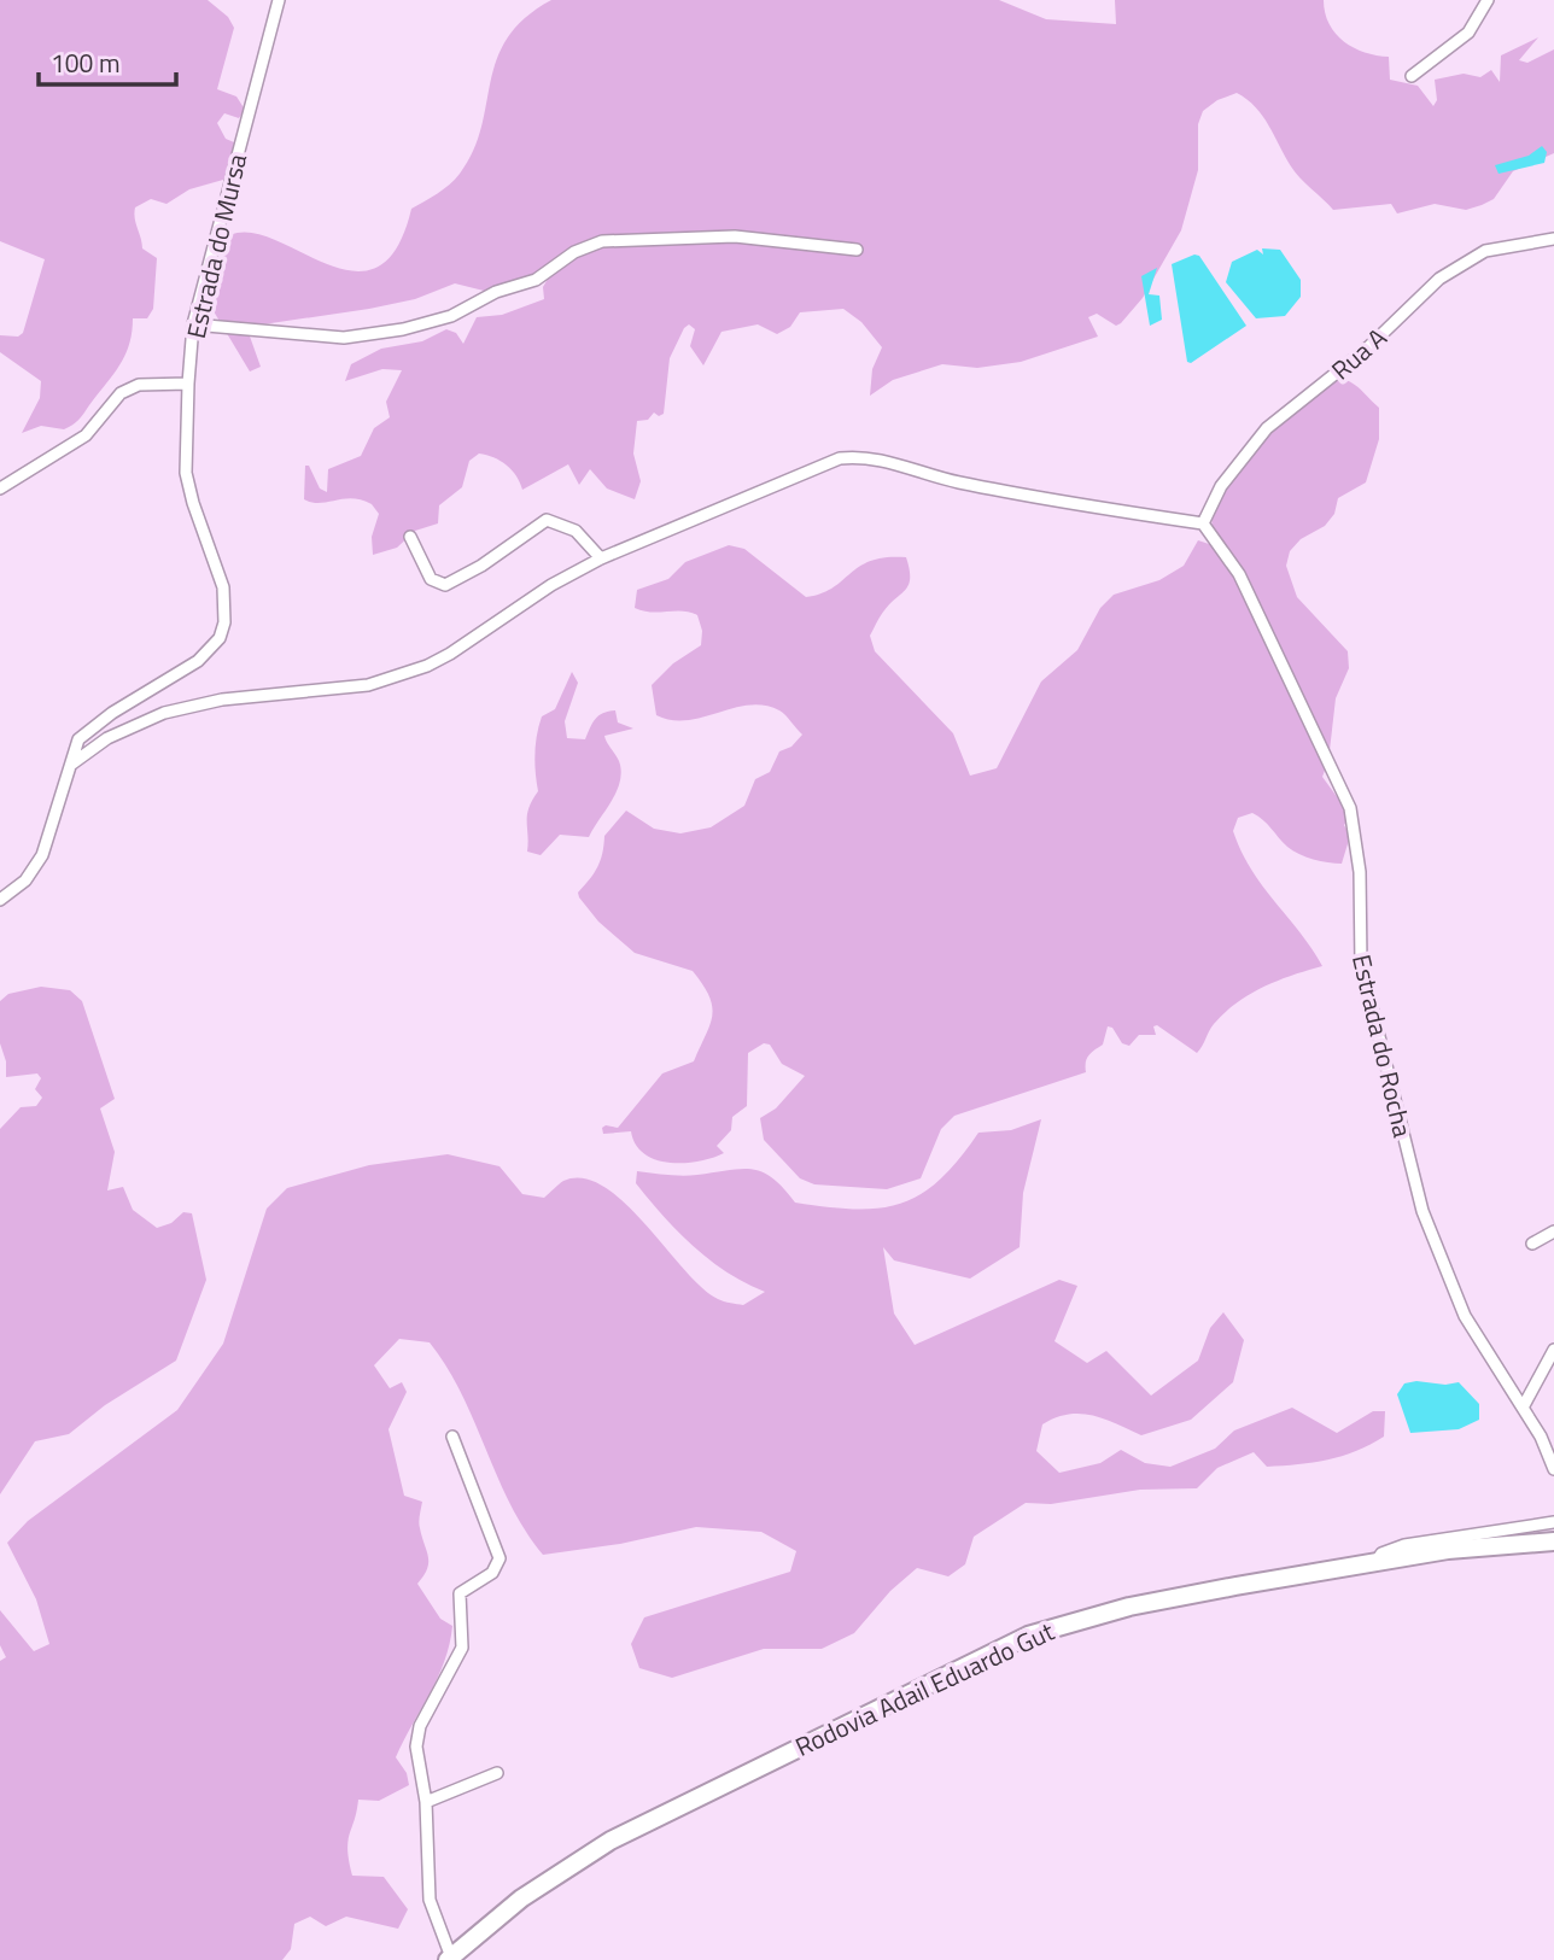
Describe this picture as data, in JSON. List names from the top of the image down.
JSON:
{
  "streets": {
    "main road": ["Rodovia Adail Eduardo Gut"],
    "street": ["Estrada do Mursa", "Rua A", "Estrada do Rocha"]
  },
  "crossings": [
    ["Rua A", "Estrada do Rocha"]
  ],
  "scale_bar": "100 m"
}
